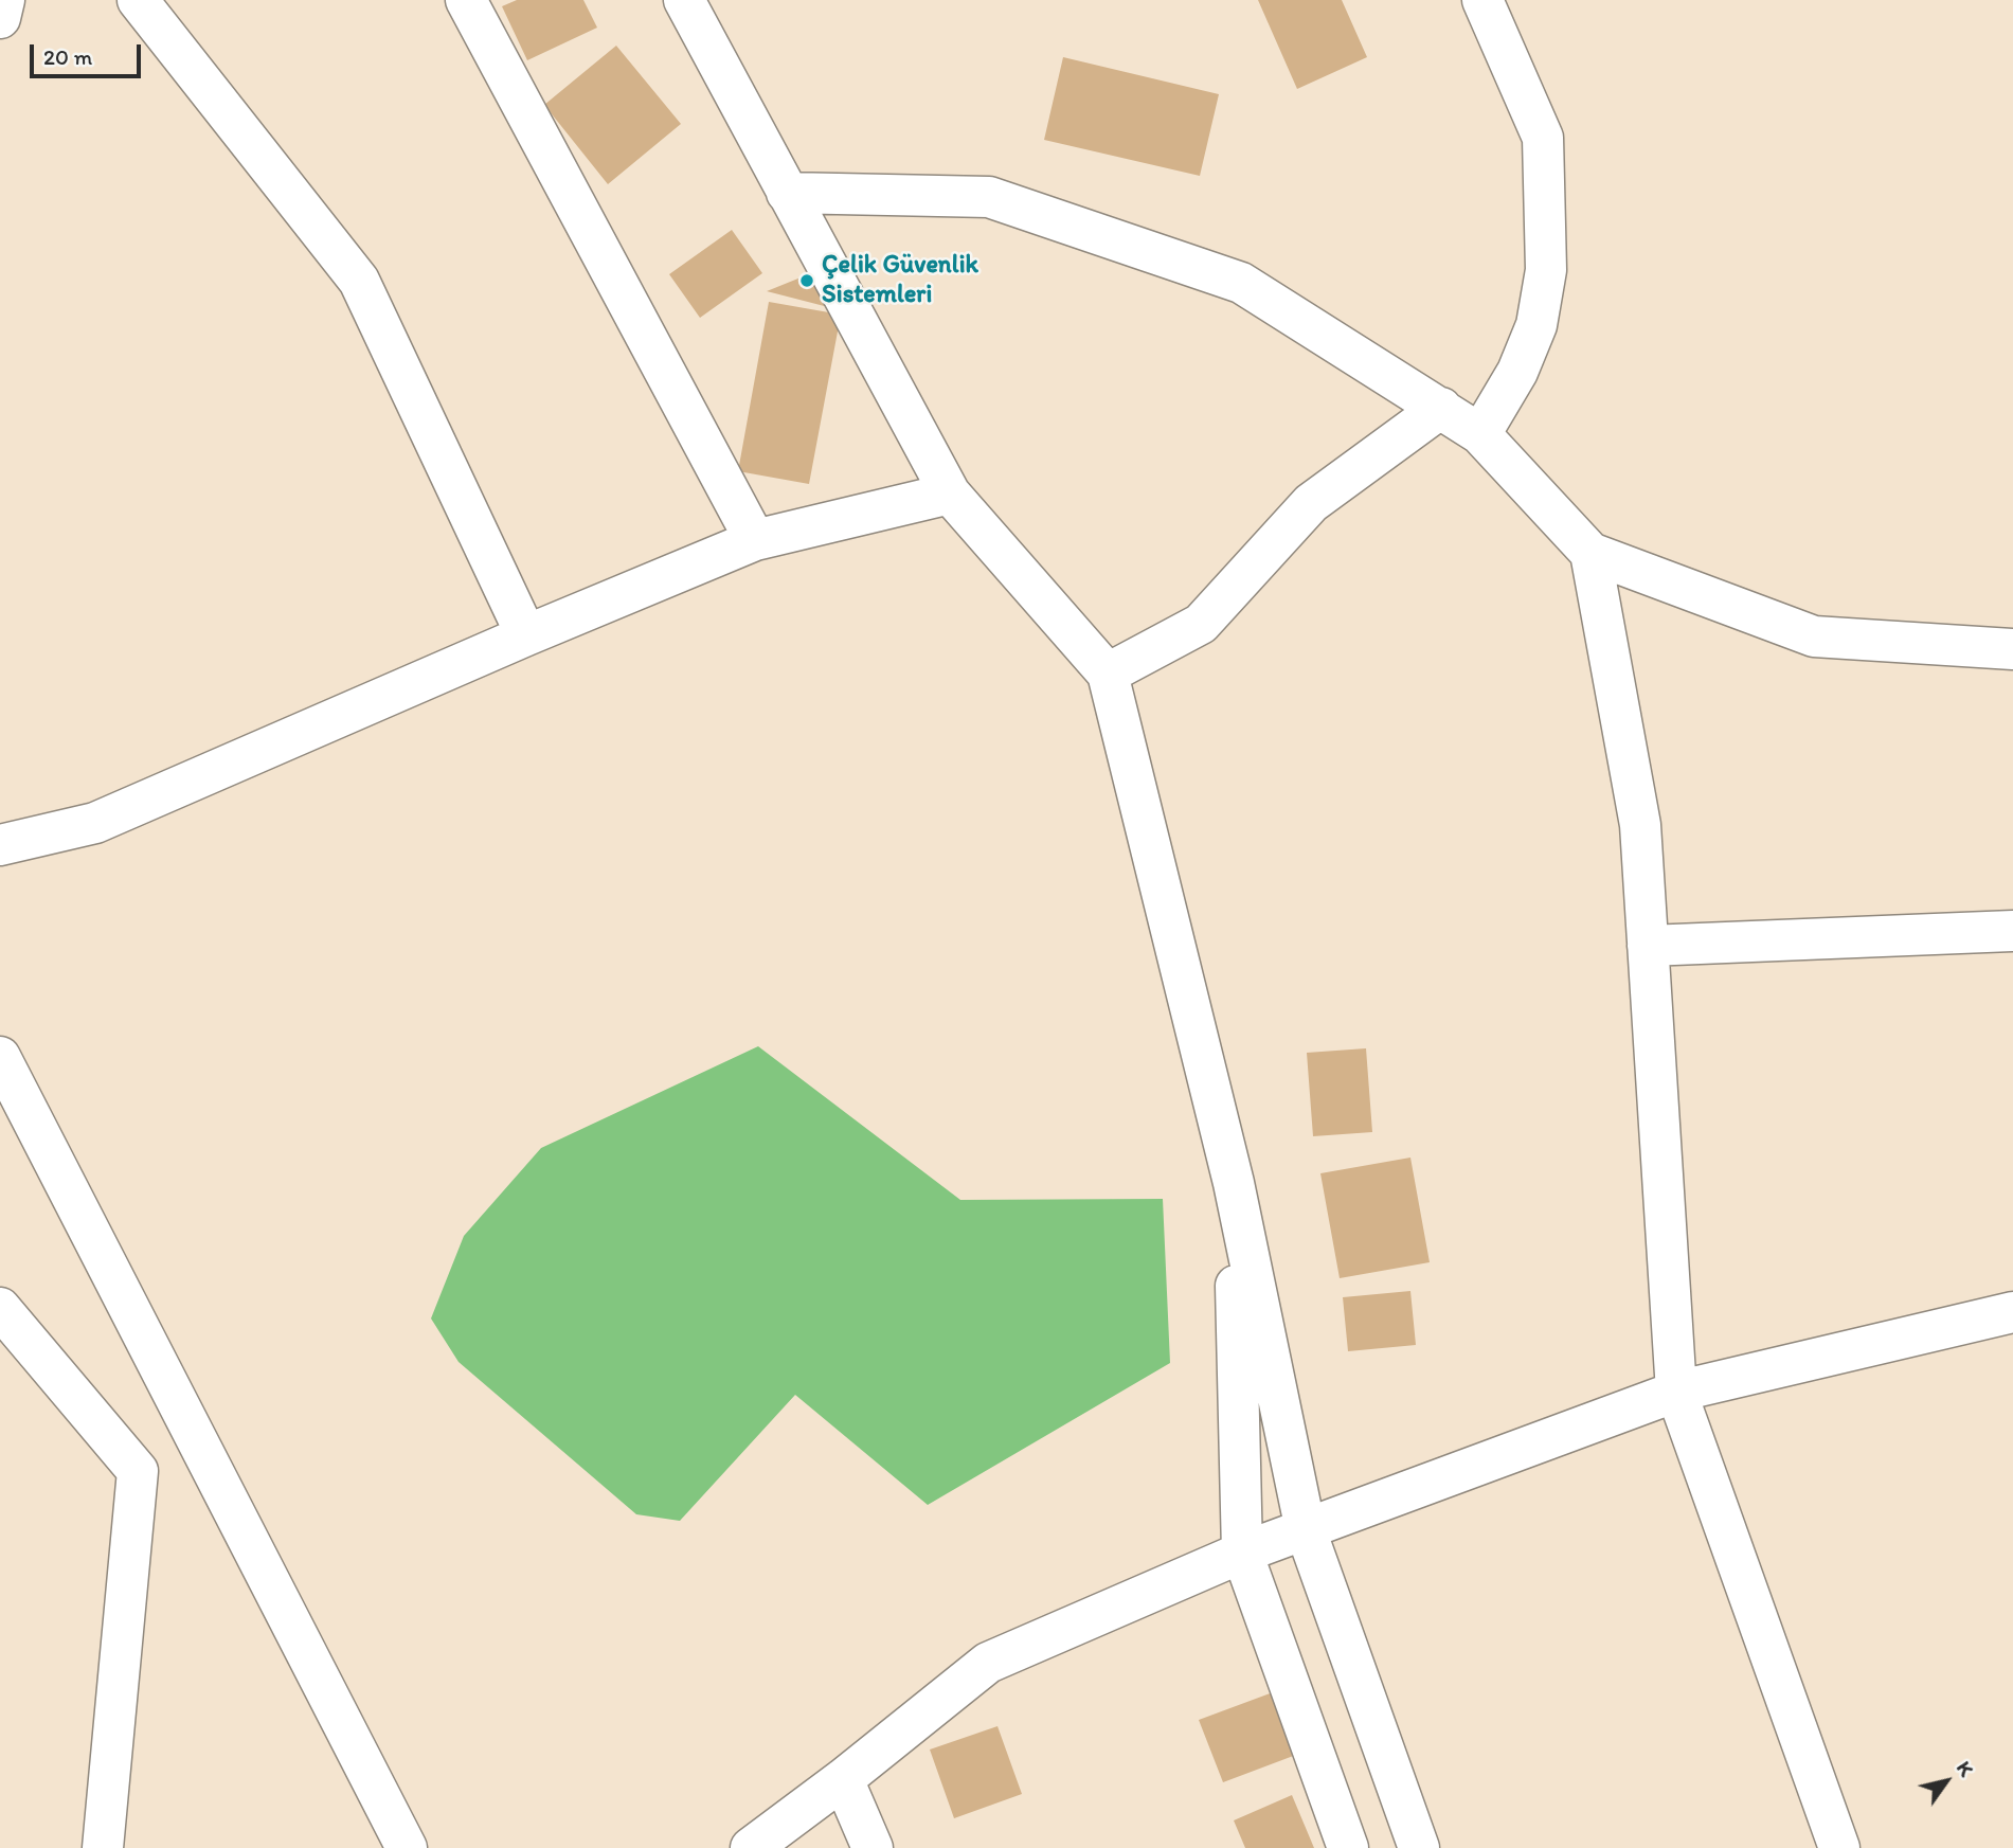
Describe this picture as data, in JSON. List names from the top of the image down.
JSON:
{
  "places": ["Çelik Güvenlik Sistemleri"],
  "scale_bar": "20 m",
  "north": "top right"
}
